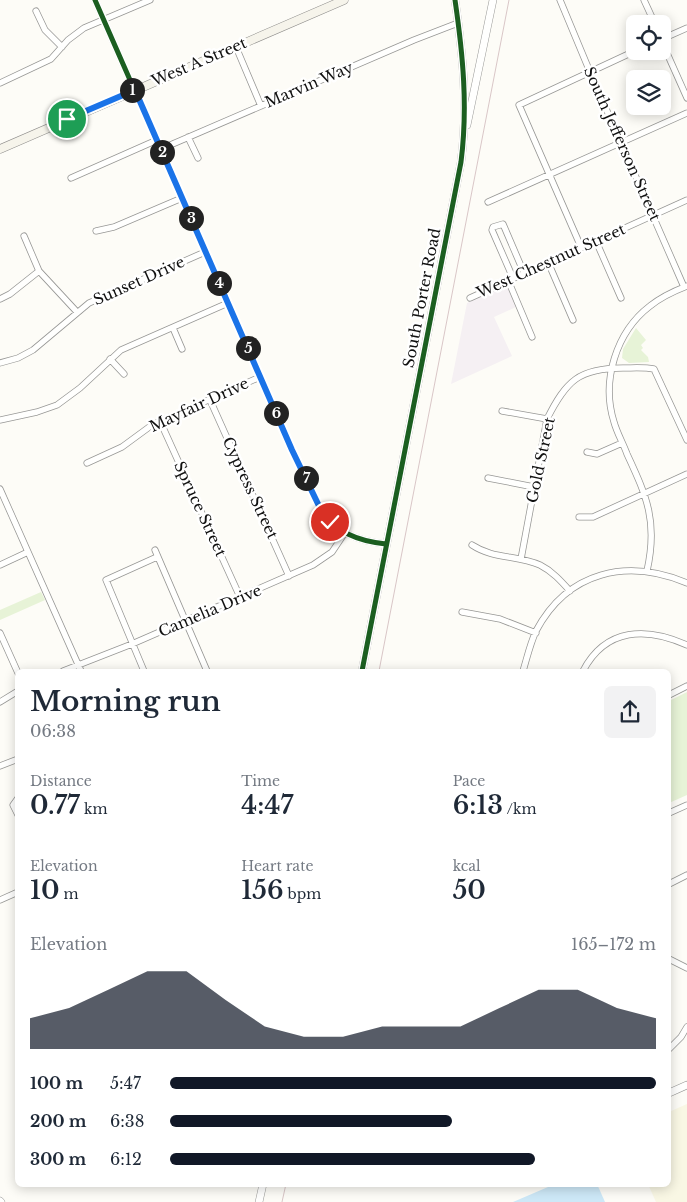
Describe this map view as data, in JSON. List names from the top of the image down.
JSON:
{
  "streets": {
    "main road": ["West A Street"],
    "street": [
      "Marvin Way",
      "South Jefferson Street",
      "West Chestnut Street",
      "Sunset Drive",
      "South Porter Road",
      "Mayfair Drive",
      "Gold Street",
      "Cypress Street",
      "Spruce Street",
      "Camelia Drive"
    ]
  },
  "crossings": [
    ["Marvin Way", "South Porter Road"],
    ["South Jefferson Street", "West Chestnut Street"],
    ["Mayfair Drive", "Cypress Street"],
    ["Mayfair Drive", "Spruce Street"],
    ["Cypress Street", "Camelia Drive"],
    ["Spruce Street", "Camelia Drive"]
  ],
  "page": {
    "pins": [
      "1",
      "2",
      "3",
      "4",
      "5",
      "6",
      "7"
    ],
    "heading": ["Morning run", "06:38"],
    "stats": [
      ["Distance", "0.77 km"],
      ["Time", "4:47"],
      ["Pace", "6:13 /km"],
      ["Elevation", "10 m"],
      ["Heart rate", "156 bpm"],
      ["kcal", "50"]
    ],
    "chart": ["Elevation", "165–172 m"],
    "list": [
      {
        "name": "100 m",
        "note": "5:47"
      },
      {
        "name": "200 m",
        "note": "6:38"
      },
      {
        "name": "300 m",
        "note": "6:12"
      }
    ]
  }
}
